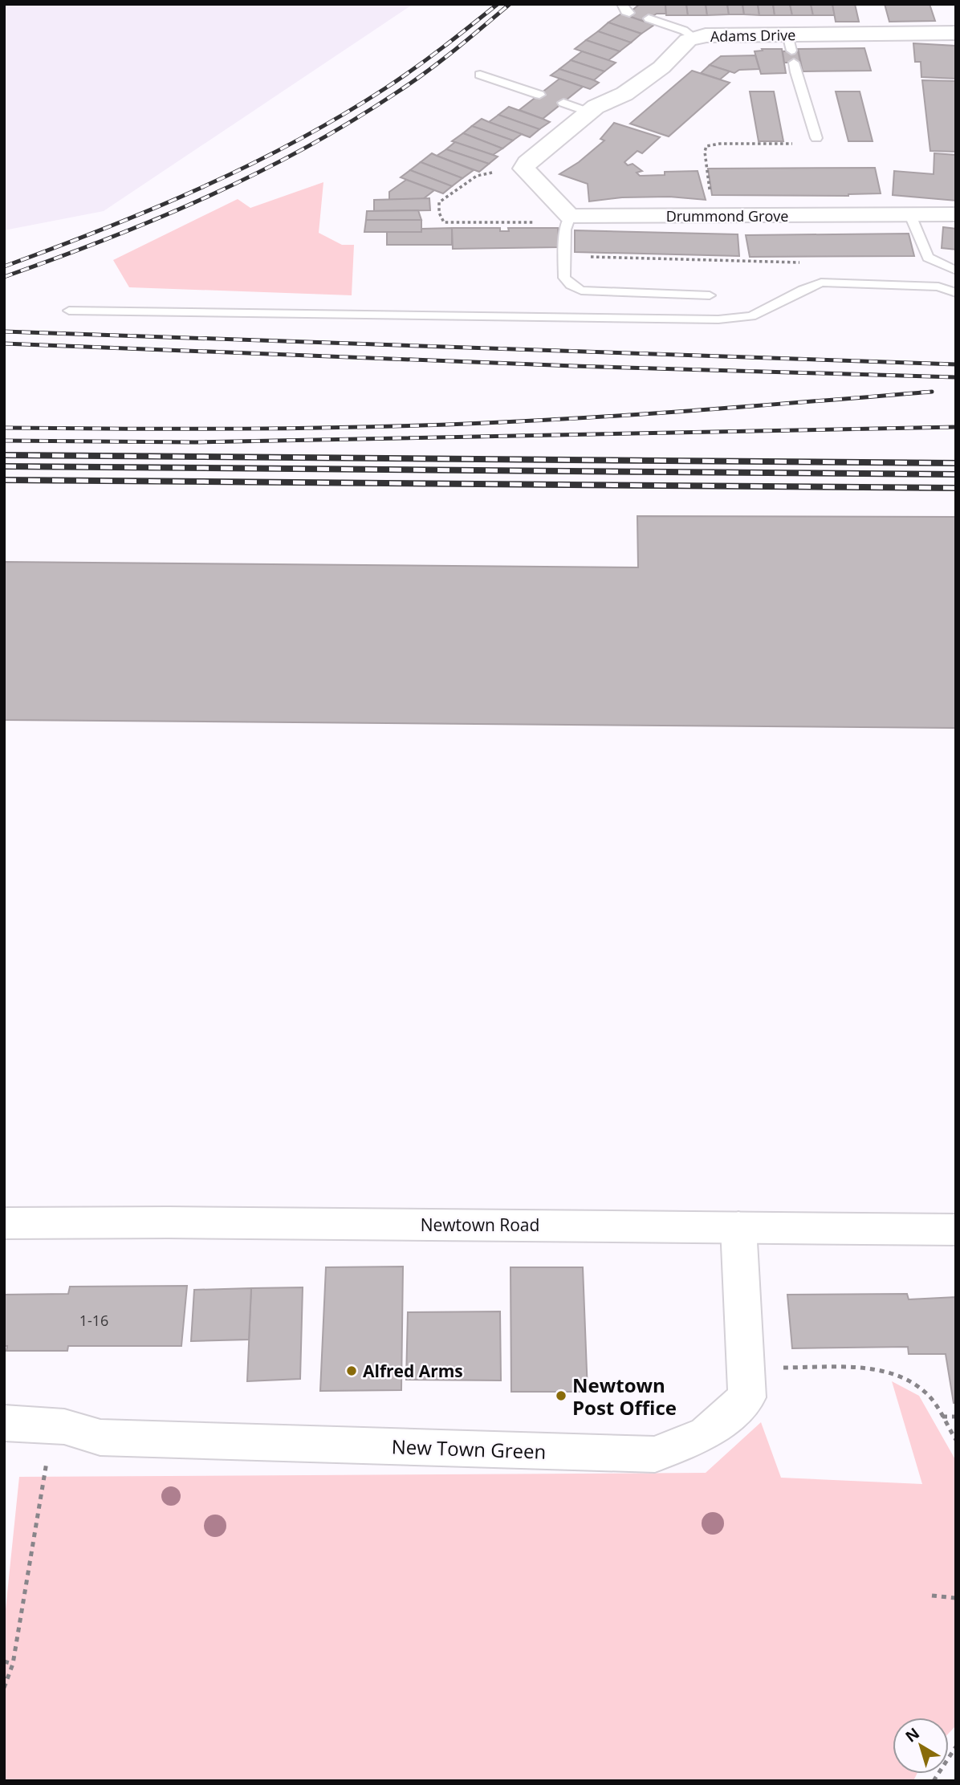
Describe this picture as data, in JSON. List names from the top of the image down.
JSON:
{
  "streets": {
    "street": [
      "Adams Drive",
      "Drummond Grove",
      "Newtown Road",
      "New Town Green"
    ]
  },
  "crossings": [
    ["Newtown Road", "New Town Green"]
  ],
  "places": ["Alfred Arms", "Newtown Post Office"],
  "house_numbers": ["1-16"],
  "north": "top left"
}
